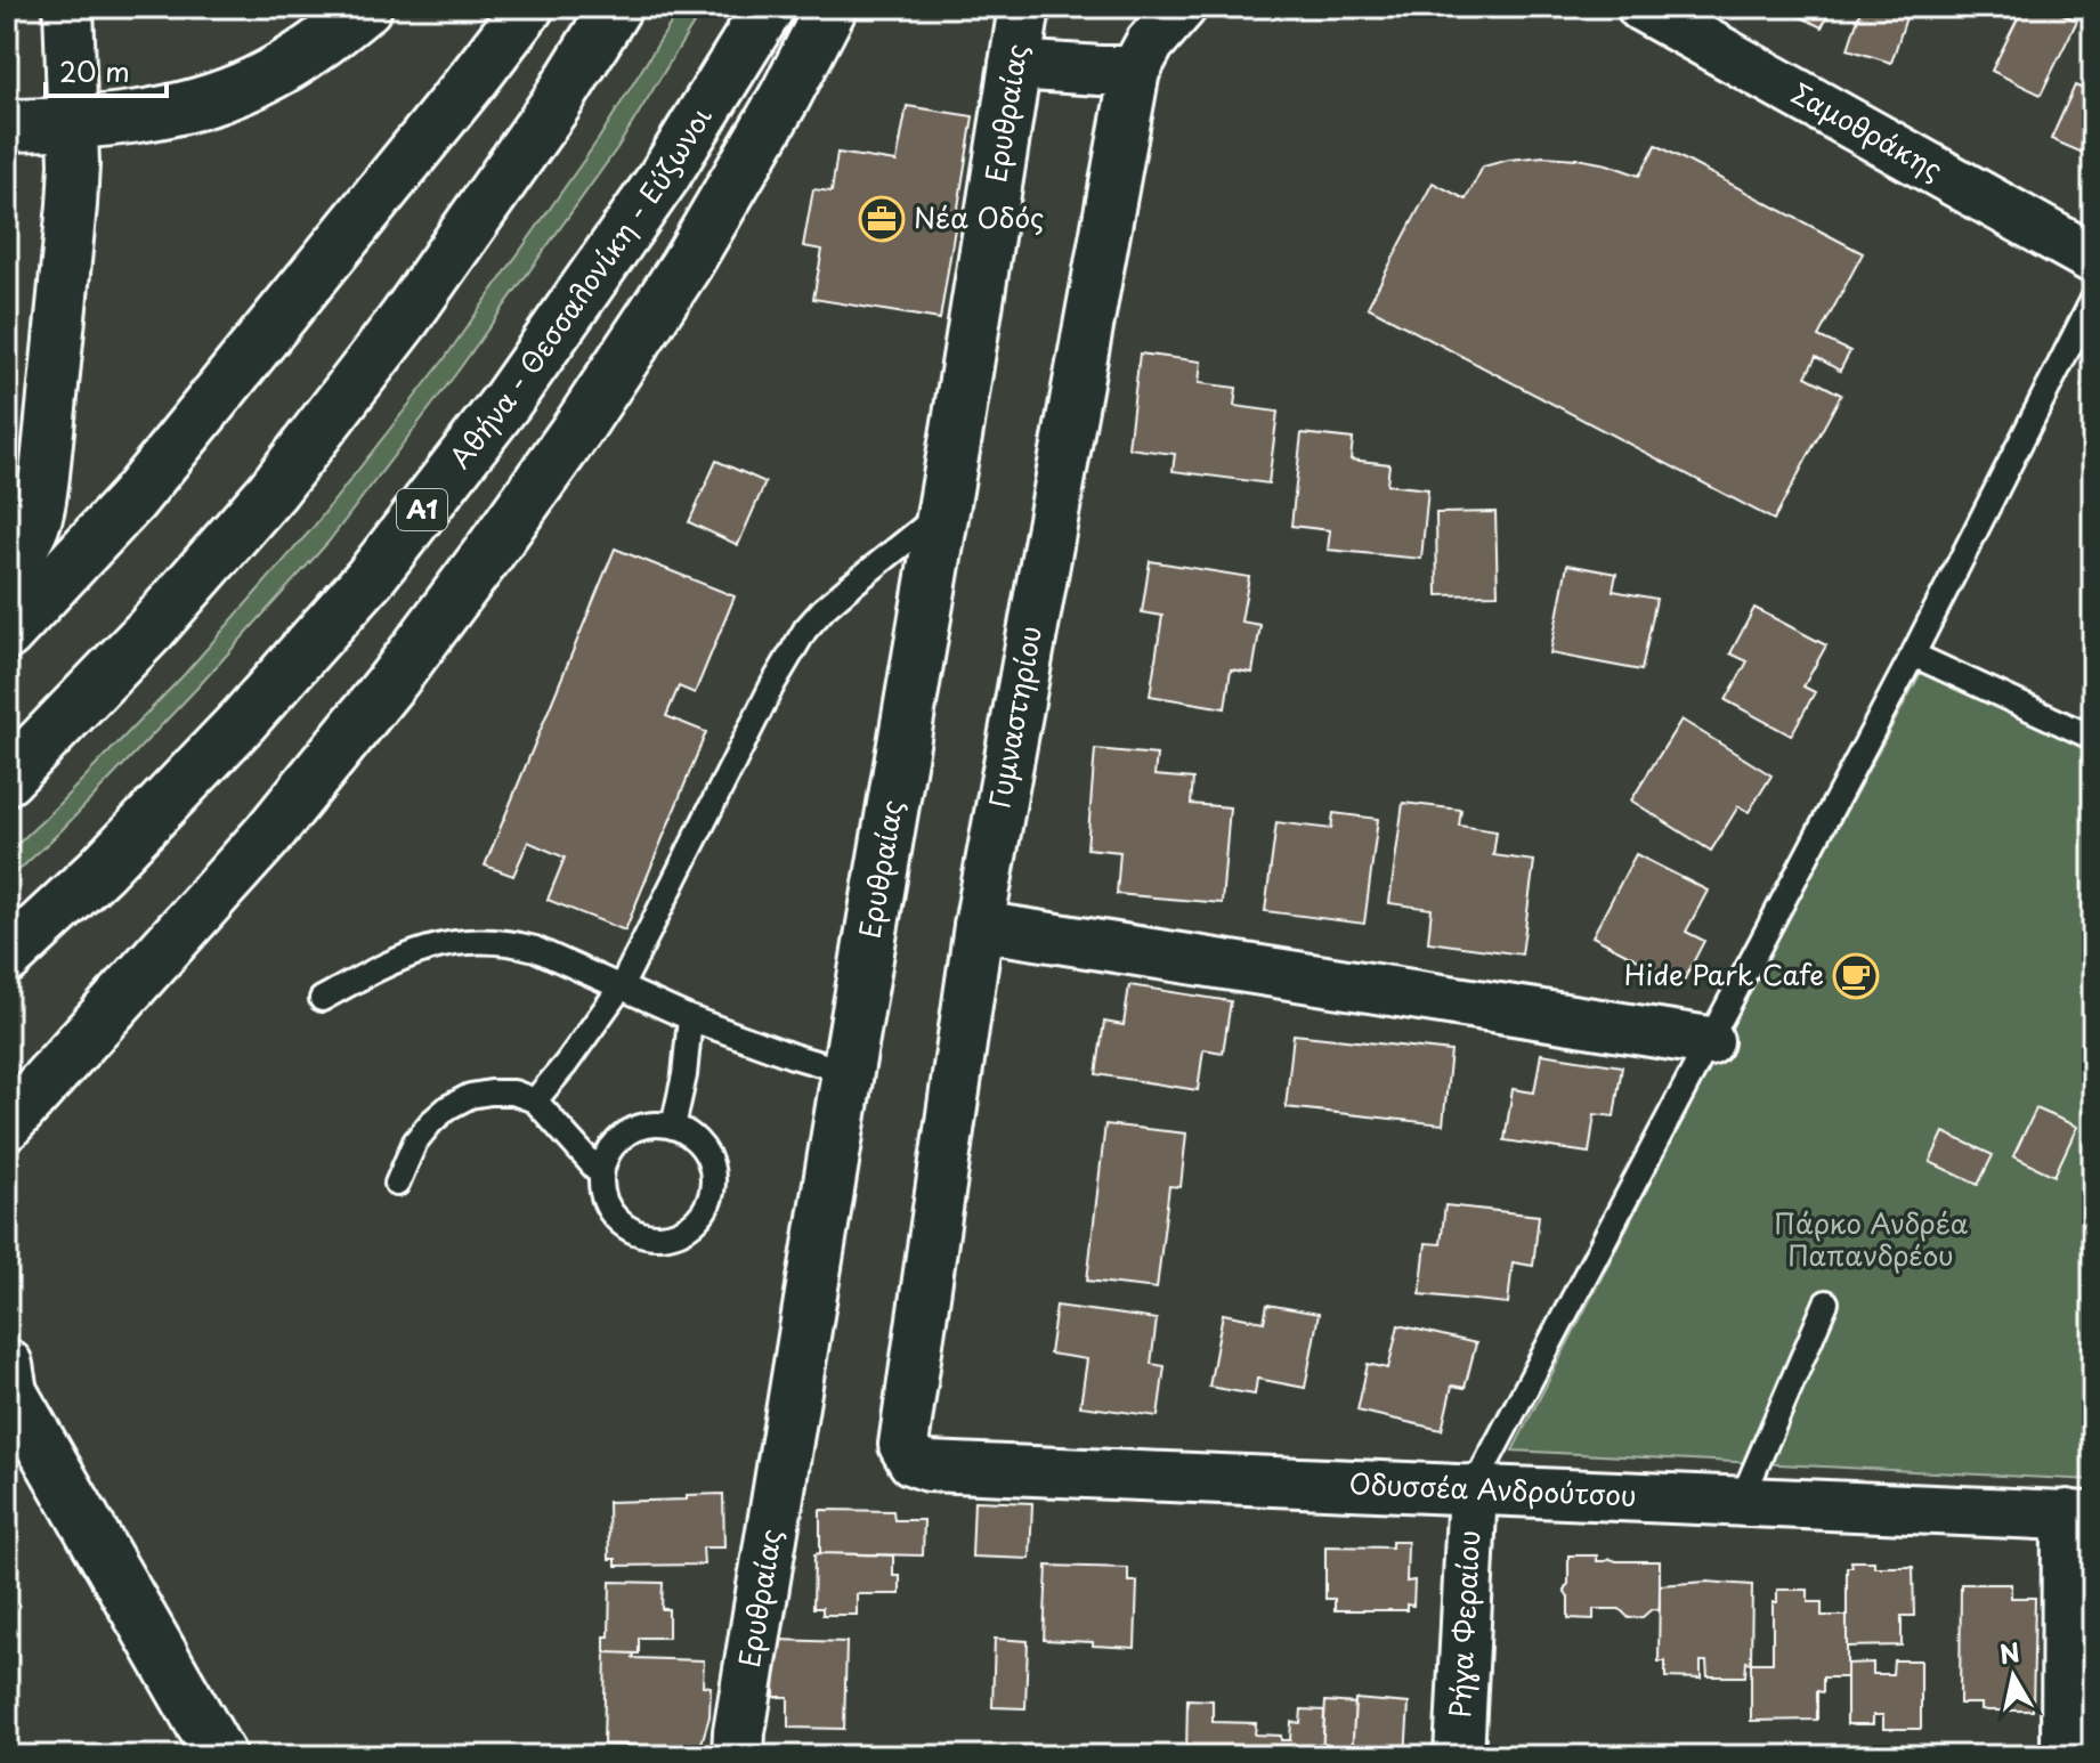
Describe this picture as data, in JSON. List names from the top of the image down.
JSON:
{
  "streets": {
    "main road": ["Ερυθραίας", "Αθήνα - Θεσσαλονίκη - Εύζωνοι", "Α1"],
    "street": [
      "Σαμοθράκης",
      "Γυμναστηρίου",
      "Οδυσσέα Ανδρούτσου",
      "Ρήγα Φεραίου"
    ]
  },
  "crossings": [
    ["Γυμναστηρίου", "Οδυσσέα Ανδρούτσου"],
    ["Οδυσσέα Ανδρούτσου", "Ρήγα Φεραίου"]
  ],
  "parks": ["Πάρκο Ανδρέα Παπανδρέου"],
  "places": {
    "office": ["Νέα Οδός"],
    "cafe": ["Hide Park Cafe"]
  },
  "scale_bar": "20 m",
  "north": "top"
}
